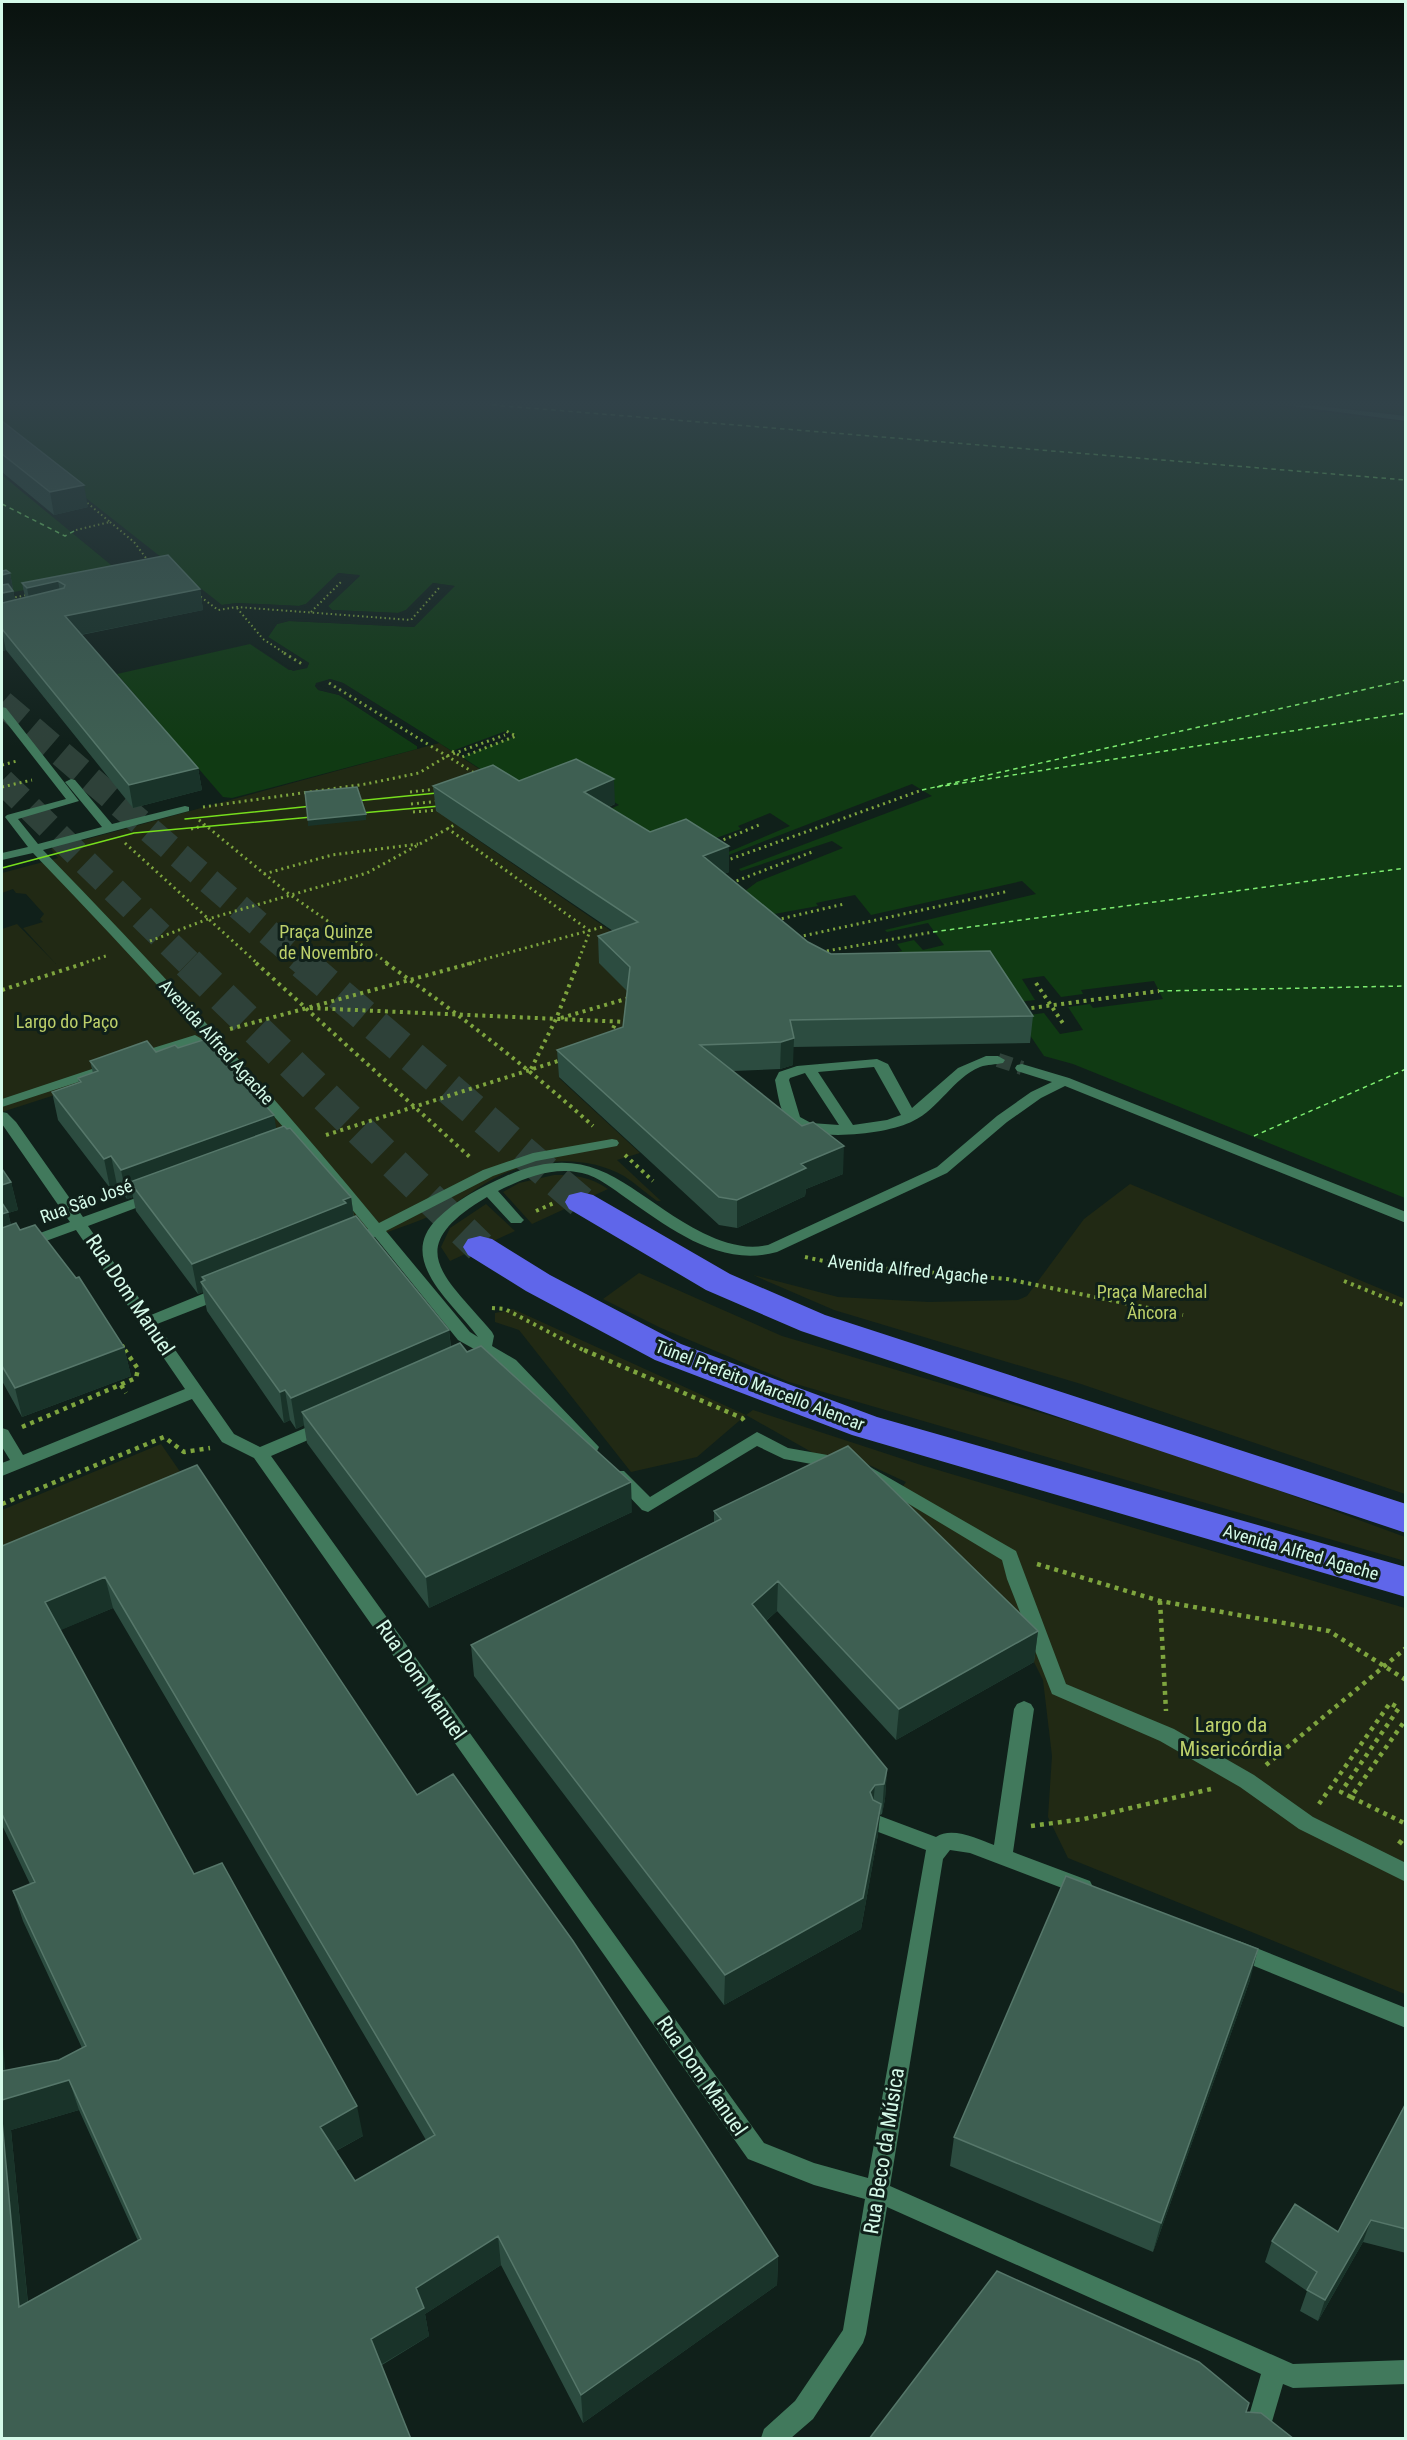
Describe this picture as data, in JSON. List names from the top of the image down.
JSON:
{
  "streets": {
    "highway": ["Avenida Alfred Agache", "Túnel Prefeito Marcello Alencar"],
    "street": ["Rua São José", "Rua Dom Manuel", "Rua Beco da Música"]
  },
  "crossings": [
    ["Avenida Alfred Agache", "Túnel Prefeito Marcello Alencar"],
    ["Rua São José", "Rua Dom Manuel"],
    ["Rua Dom Manuel", "Rua Beco da Música"]
  ],
  "parks": [
    "Praça Quinze de Novembro",
    "Largo do Paço",
    "Praça Marechal Âncora",
    "Largo da Misericórdia"
  ]
}
